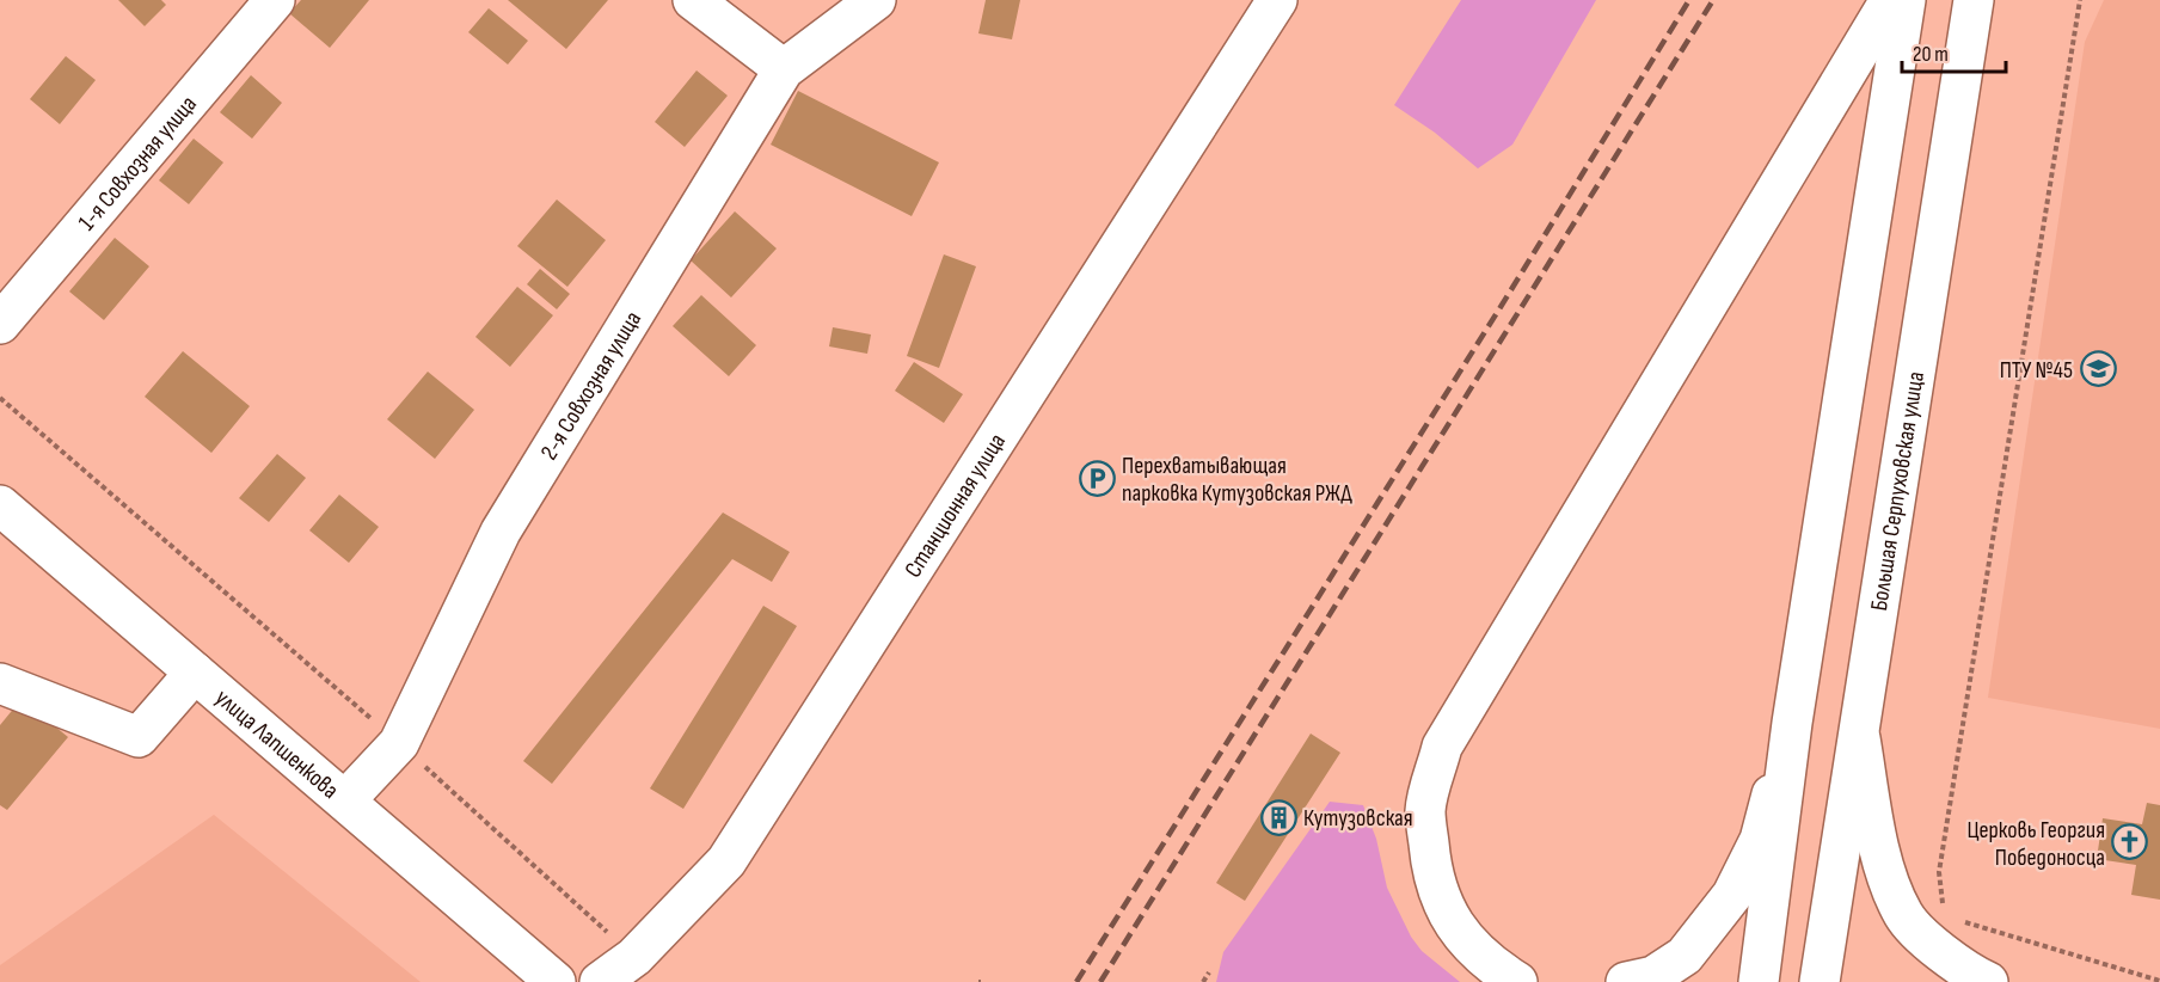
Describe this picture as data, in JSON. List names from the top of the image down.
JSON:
{
  "streets": {
    "street": [
      "1-я Совхозная улица",
      "2-я Совхозная улица",
      "Большая Серпуховская улица",
      "Станционная улица",
      "улица Лапшенкова"
    ]
  },
  "crossings": [
    ["2-я Совхозная улица", "улица Лапшенкова"]
  ],
  "places": {
    "school or university": ["ПТУ №45"],
    "parking": ["Перехватывающая парковка Кутузовская РЖД"],
    "building": ["Кутузовская"],
    "church": ["Церковь Георгия Победоносца"]
  },
  "scale_bar": "20 m"
}
